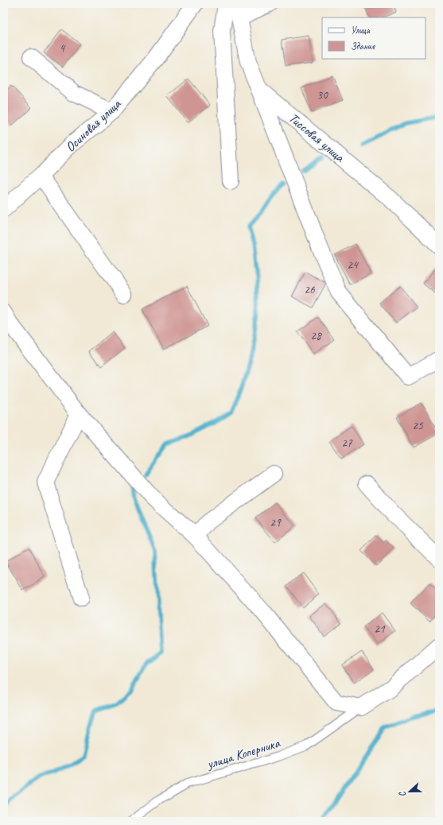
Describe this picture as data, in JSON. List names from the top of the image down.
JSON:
{
  "streets": {
    "street": ["Осиновая улица", "Тиссовая улица"],
    "lane": ["улица Коперника"]
  },
  "house_numbers": [
    "4",
    "30",
    "24",
    "26",
    "28",
    "25",
    "27",
    "29",
    "21"
  ],
  "legend": ["Улица", "Здание"],
  "north": "left"
}
